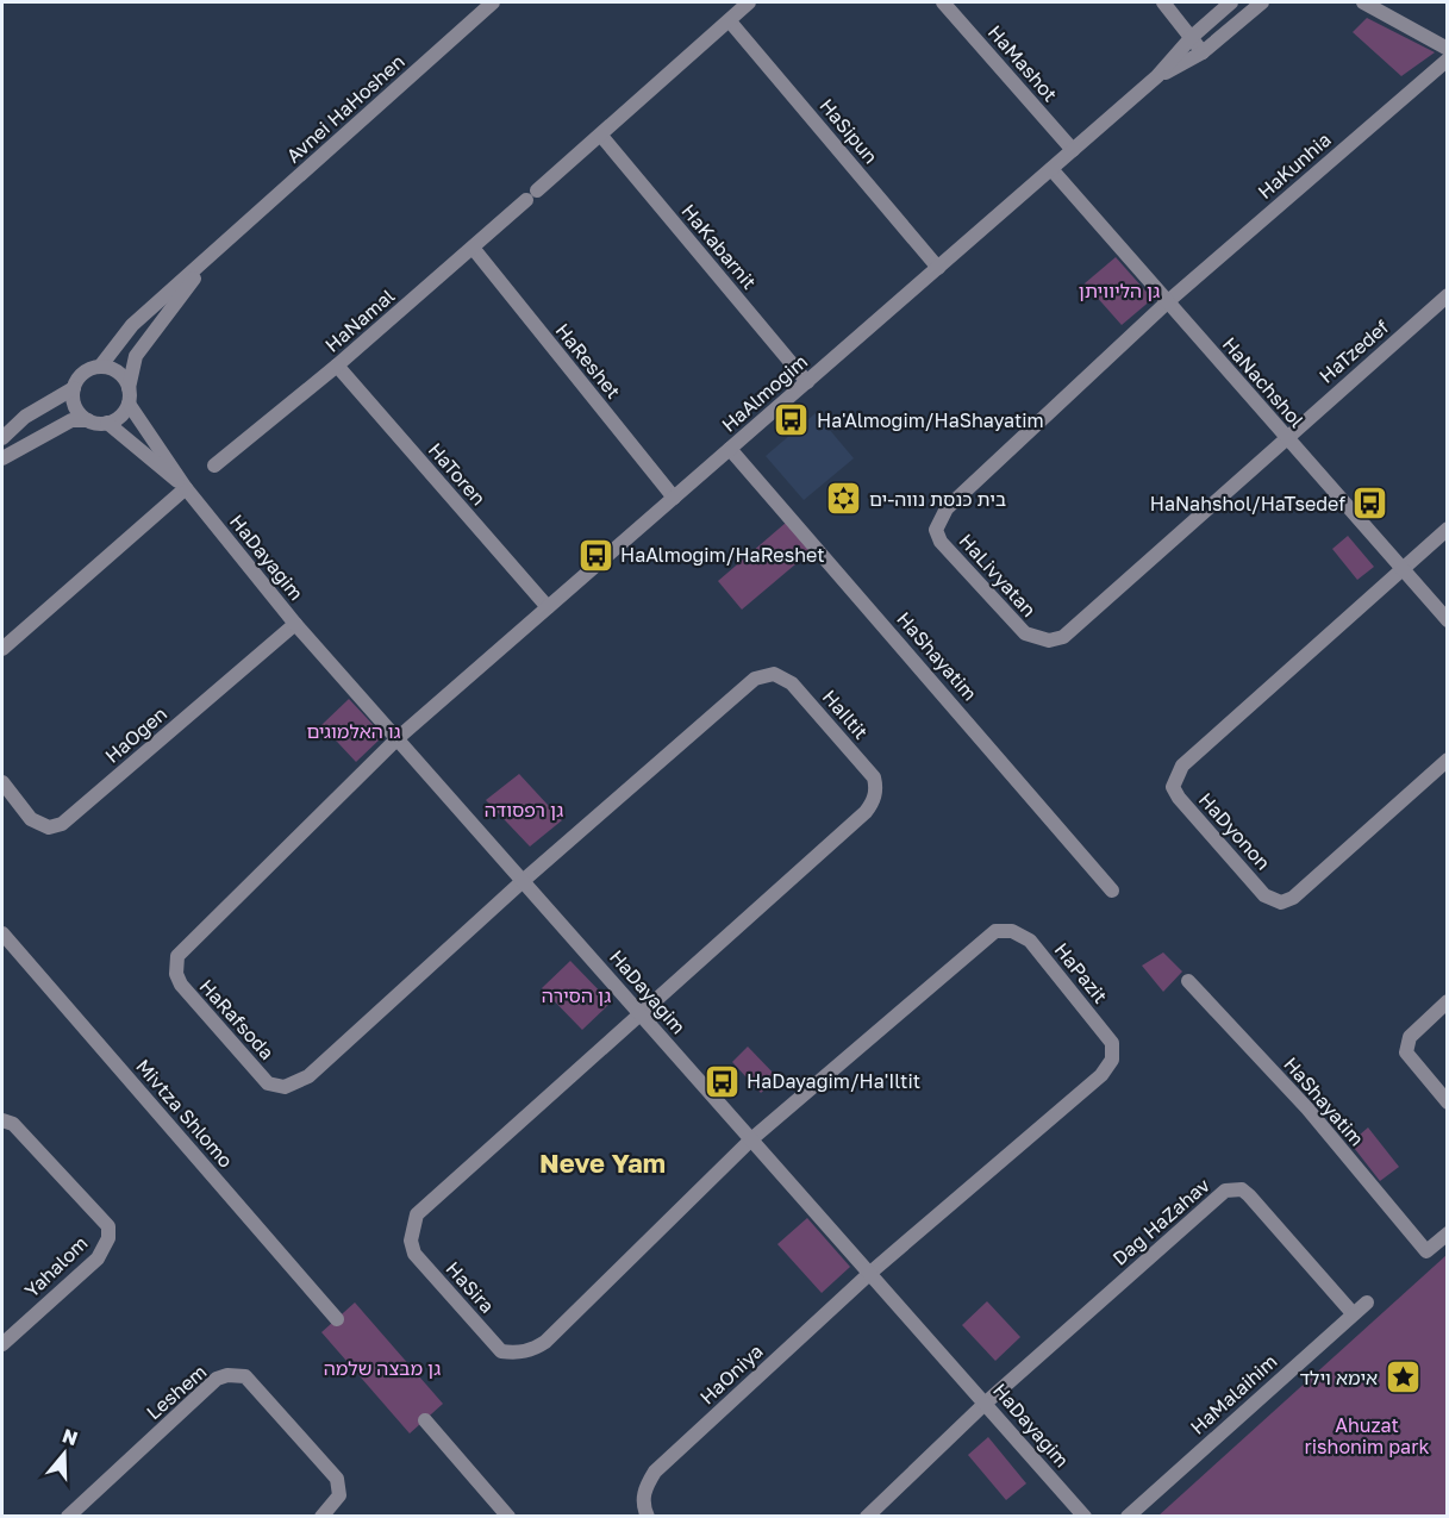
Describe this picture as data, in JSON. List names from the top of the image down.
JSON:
{
  "streets": {
    "street": [
      "HaMashot",
      "Avnei HaHoshen",
      "HaSipun",
      "HaKunhia",
      "HaKabarnit",
      "HaNamal",
      "HaTzedef",
      "HaReshet",
      "HaNachshol",
      "HaAlmogim",
      "HaToren",
      "HaDayagim",
      "HaLivyatan",
      "HaShayatim",
      "HaIltit",
      "HaOgen",
      "HaDyonon",
      "HaPazit",
      "HaRafsoda",
      "Mivtza Shlomo",
      "Dag HaZahav",
      "Yahalom",
      "HaSira",
      "HaOniya",
      "Leshem",
      "HaMalaihim"
    ]
  },
  "crossings": [
    ["HaMashot", "HaAlmogim"],
    ["Avnei HaHoshen", "HaDayagim"],
    ["HaSipun", "HaNamal"],
    ["HaSipun", "HaAlmogim"],
    ["HaKunhia", "HaNachshol"],
    ["HaKunhia", "HaLivyatan"],
    ["HaKabarnit", "HaNamal"],
    ["HaKabarnit", "HaAlmogim"],
    ["HaNamal", "HaReshet"],
    ["HaNamal", "HaToren"],
    ["HaTzedef", "HaNachshol"],
    ["HaTzedef", "HaLivyatan"],
    ["HaReshet", "HaAlmogim"],
    ["HaNachshol", "HaAlmogim"],
    ["HaNachshol", "HaLivyatan"],
    ["HaNachshol", "HaDyonon"],
    ["HaAlmogim", "HaToren"],
    ["HaAlmogim", "HaDayagim"],
    ["HaAlmogim", "HaShayatim"],
    ["HaAlmogim", "HaRafsoda"],
    ["HaDayagim", "HaIltit"],
    ["HaDayagim", "HaOgen"],
    ["HaDayagim", "HaPazit"],
    ["HaDayagim", "HaRafsoda"],
    ["HaDayagim", "Dag HaZahav"],
    ["HaDayagim", "HaSira"],
    ["HaDayagim", "HaOniya"],
    ["HaIltit", "HaRafsoda"],
    ["HaIltit", "HaSira"],
    ["HaPazit", "HaSira"],
    ["HaPazit", "HaOniya"],
    ["Dag HaZahav", "HaMalaihim"]
  ],
  "districts": ["Neve Yam"],
  "parks": [
    "גן הליוויתן",
    "גו האלמוגים",
    "גן רפסודה",
    "גן הסירה",
    "גן מבצה שלמה",
    "Ahuzat rishonim park"
  ],
  "places": {
    "bus stop": [
      "Ha'Almogim/HaShayatim",
      "HaNahshol/HaTsedef",
      "HaAlmogim/HaReshet",
      "HaDayagim/Ha'Iltit"
    ],
    "synagogue": ["בית כנסת נווה-ים"],
    "place": ["אימא וילד"]
  },
  "north": "top"
}
